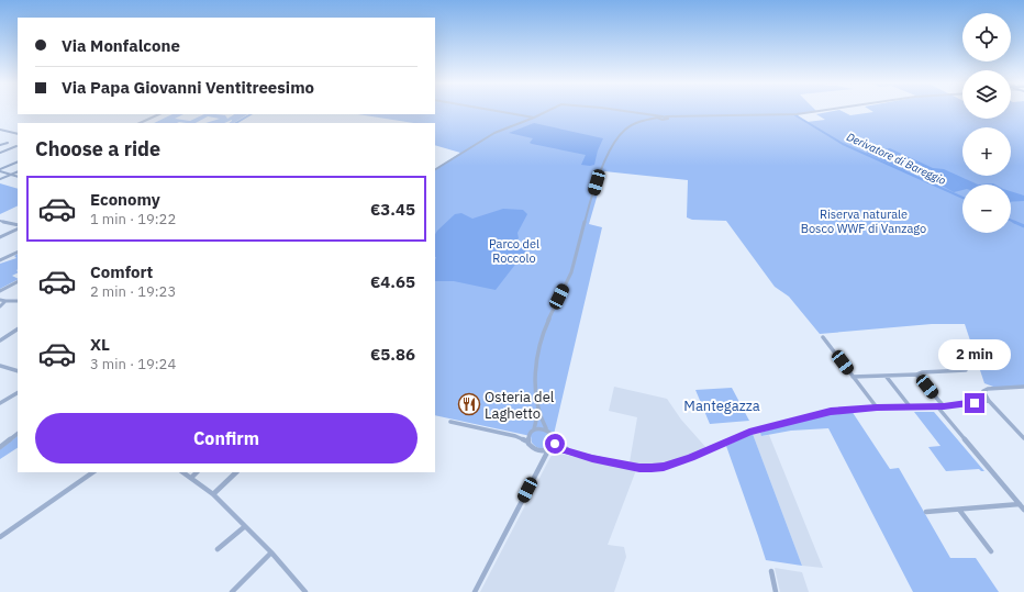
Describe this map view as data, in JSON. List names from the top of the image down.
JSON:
{
  "water": ["Derivatore di Bareggio"],
  "parks": ["Riserva naturale Bosco WWF di Vanzago", "Parco del Roccolo", "Mantegazza"],
  "places": {
    "restaurant": ["Osteria del Laghetto"]
  },
  "page": {
    "map_buttons": ["+", "−"],
    "banner": ["Via Monfalcone", "Via Papa Giovanni Ventitreesimo"],
    "heading": "Choose a ride",
    "list": [
      {
        "name": "Economy",
        "note": "1 min · 19:22",
        "value": "€3.45"
      },
      {
        "name": "Comfort",
        "note": "2 min · 19:23",
        "value": "€4.65"
      },
      {
        "name": "XL",
        "note": "3 min · 19:24",
        "value": "€5.86"
      }
    ],
    "bubble": "2 min",
    "buttons": "Confirm"
  }
}
